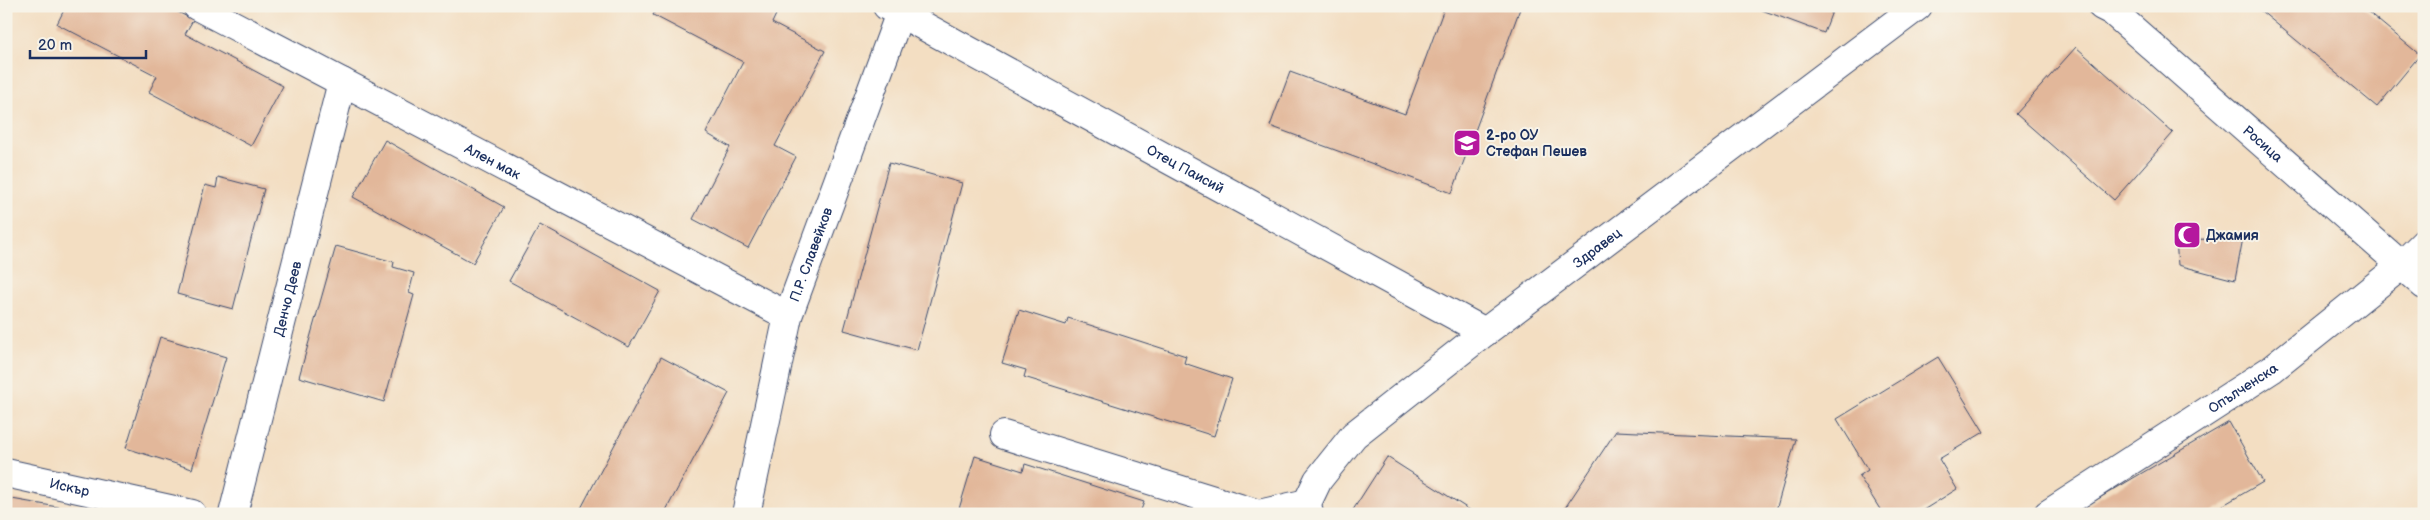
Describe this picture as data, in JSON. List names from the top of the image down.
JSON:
{
  "streets": {
    "street": [
      "Росица",
      "Ален мак",
      "Отец Паисий",
      "Здравец",
      "П.Р. Славейков",
      "Денчо Деев",
      "Опълченска",
      "Искър"
    ]
  },
  "crossings": [
    ["Росица", "Опълченска"],
    ["Ален мак", "П.Р. Славейков"],
    ["Ален мак", "Денчо Деев"],
    ["Отец Паисий", "Здравец"],
    ["Отец Паисий", "П.Р. Славейков"]
  ],
  "places": {
    "school or university": ["2-ро ОУ Стефан Пешев"],
    "mosque": ["Джамия"]
  },
  "scale_bar": "20 m"
}
